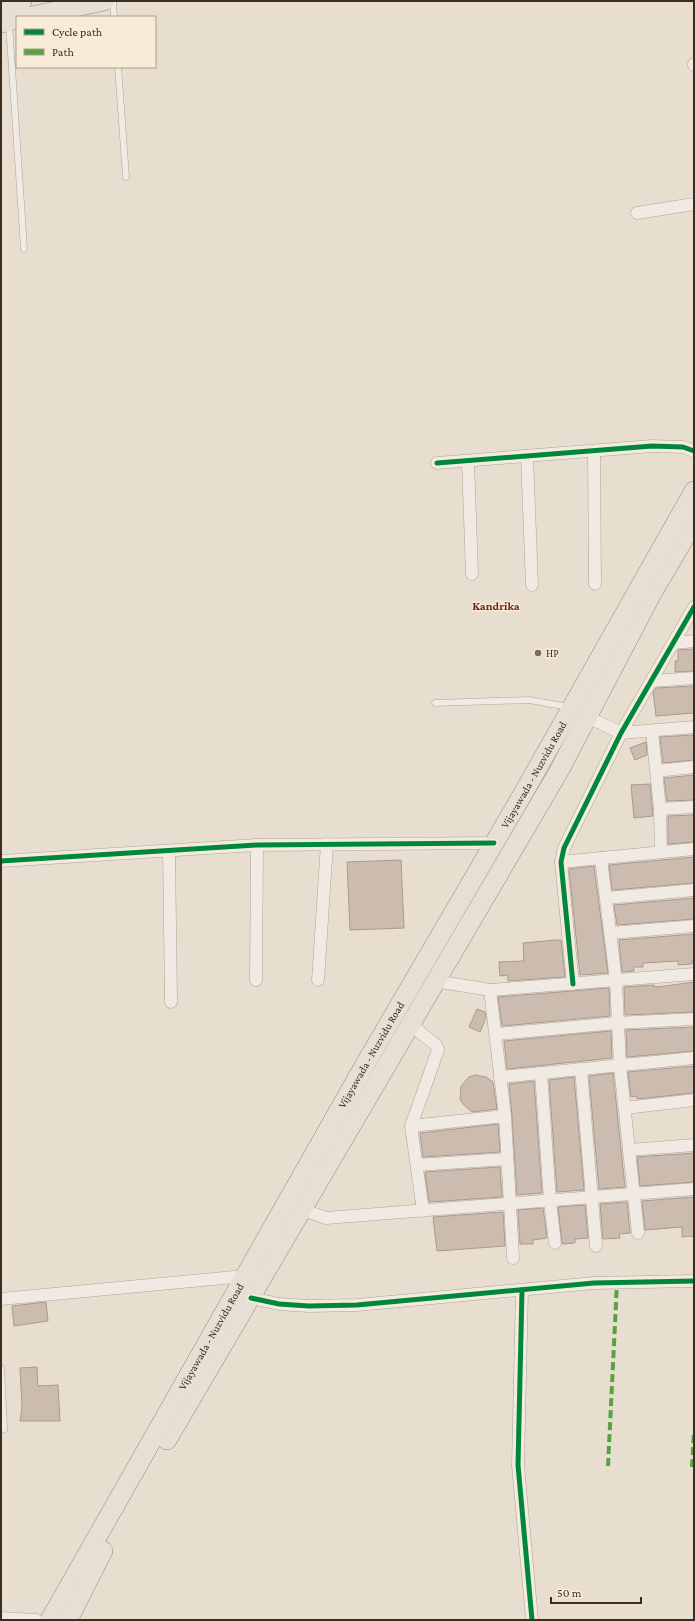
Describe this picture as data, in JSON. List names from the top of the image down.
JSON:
{
  "streets": {
    "main road": ["Vijayawada - Nuzvidu Road"]
  },
  "districts": ["Kandrika"],
  "places": ["HP"],
  "legend": ["Cycle path", "Path"],
  "scale_bar": "50 m"
}
